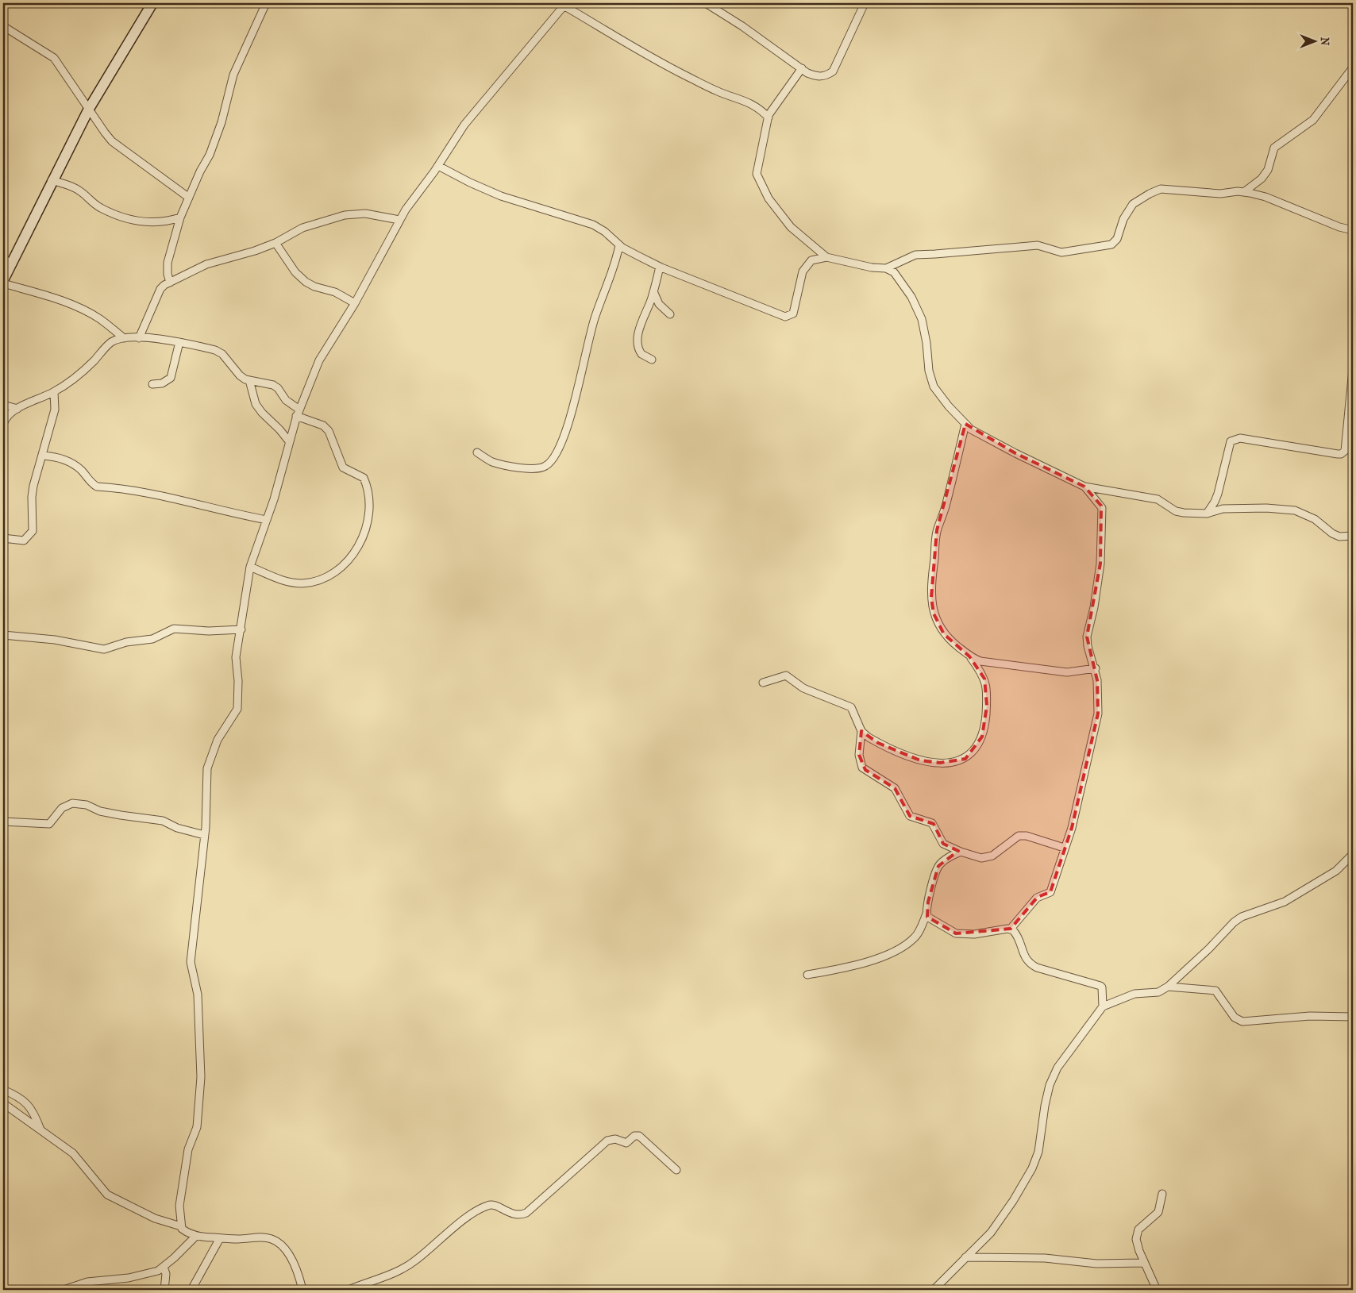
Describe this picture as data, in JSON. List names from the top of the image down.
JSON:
{
  "north": "right"
}
